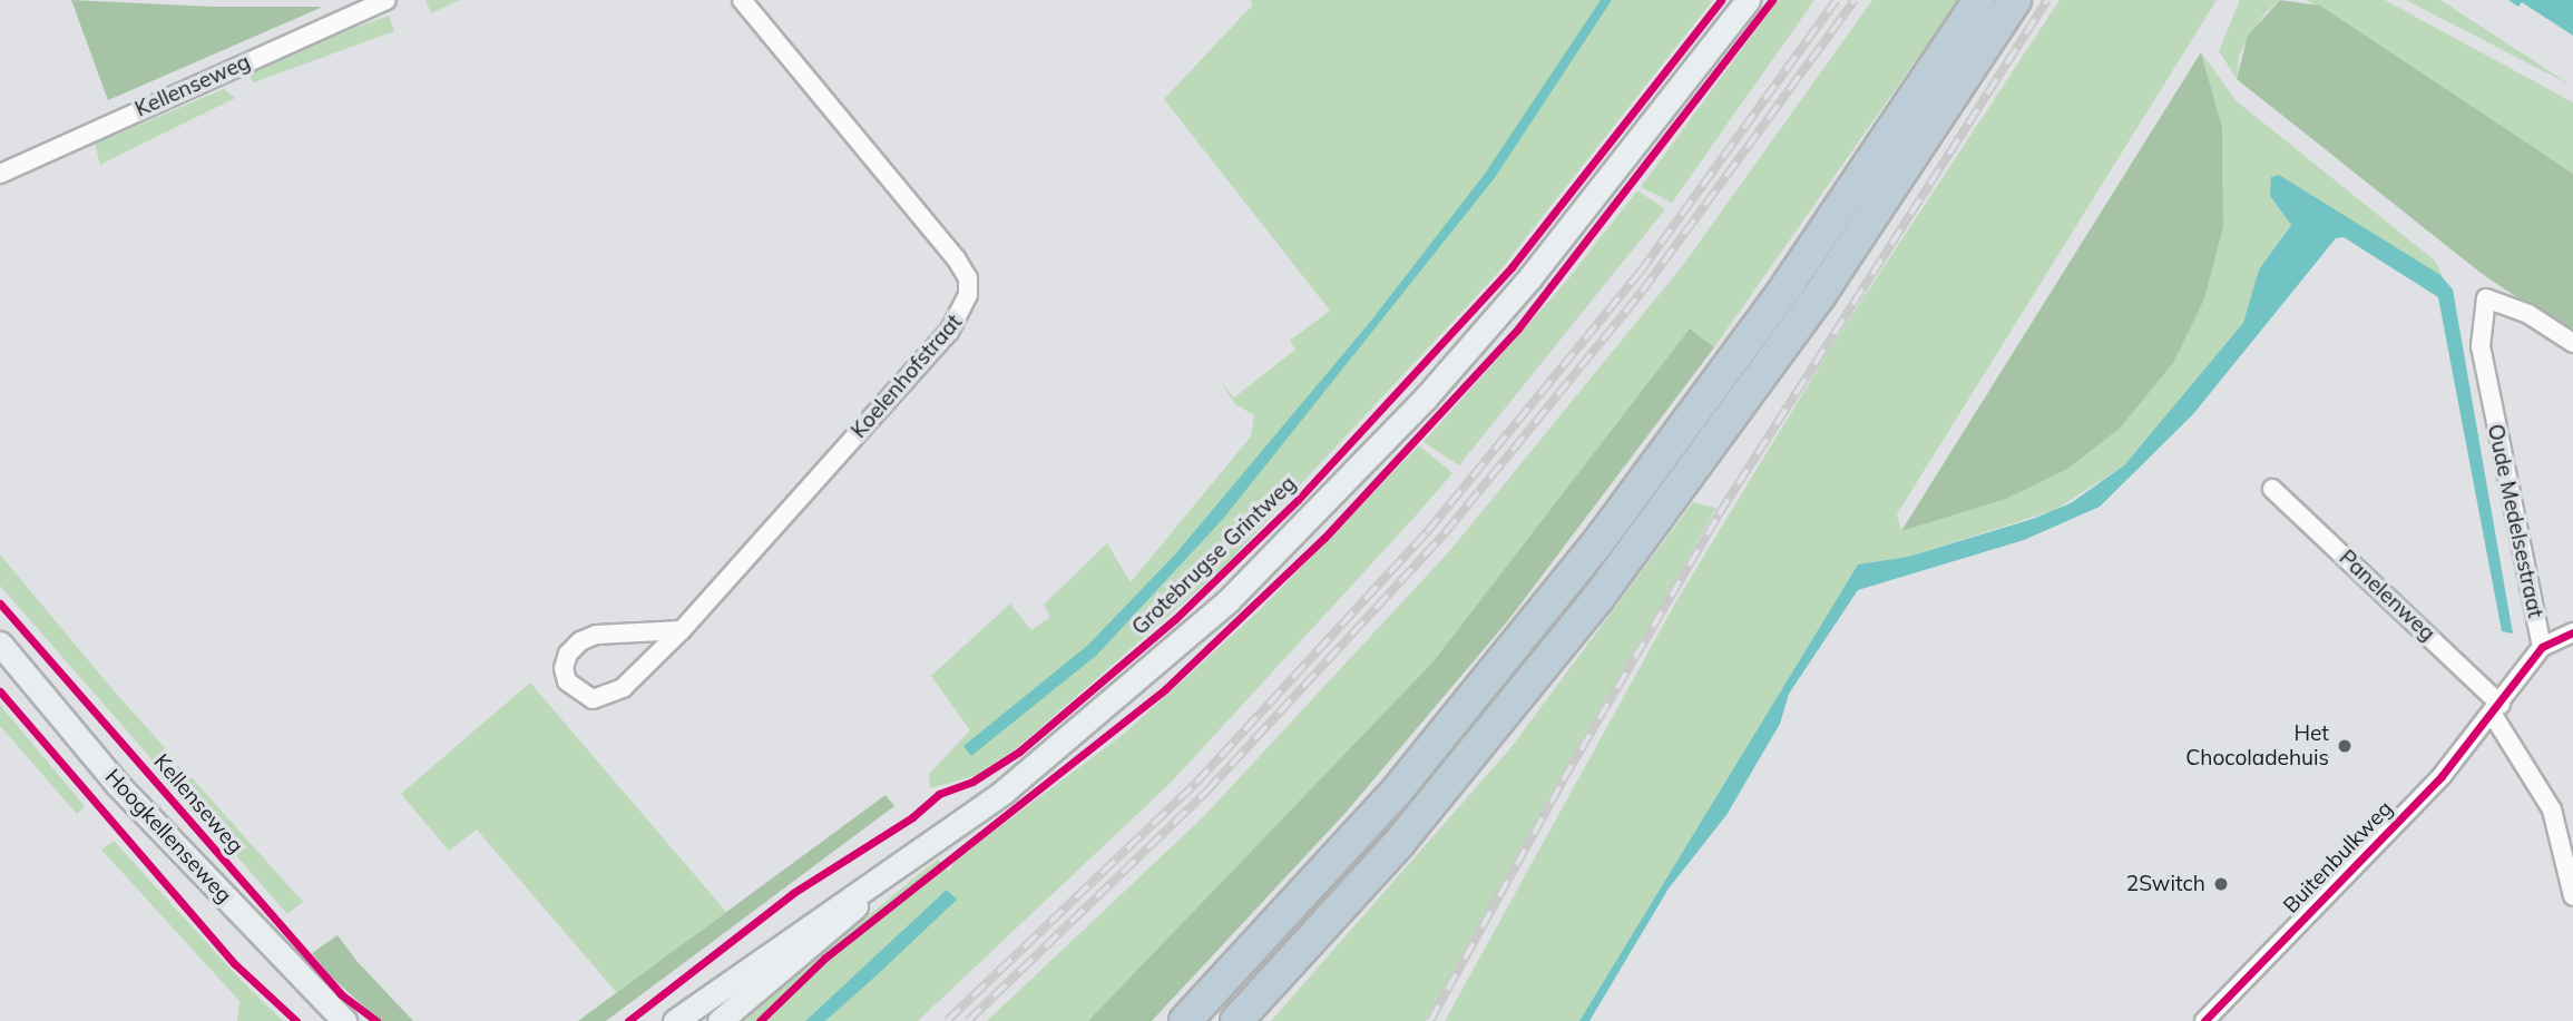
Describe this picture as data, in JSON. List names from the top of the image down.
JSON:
{
  "streets": {
    "main road": ["Grotebrugse Grintweg", "Hoogkellenseweg"],
    "street": [
      "Kellenseweg",
      "Koelenhofstraat",
      "Oude Medelsestraat",
      "Panelenweg",
      "Buitenbulkweg"
    ]
  },
  "crossings": [
    ["Oude Medelsestraat", "Panelenweg"],
    ["Oude Medelsestraat", "Buitenbulkweg"],
    ["Panelenweg", "Buitenbulkweg"]
  ],
  "places": ["Het Chocoladehuis", "2Switch"]
}
